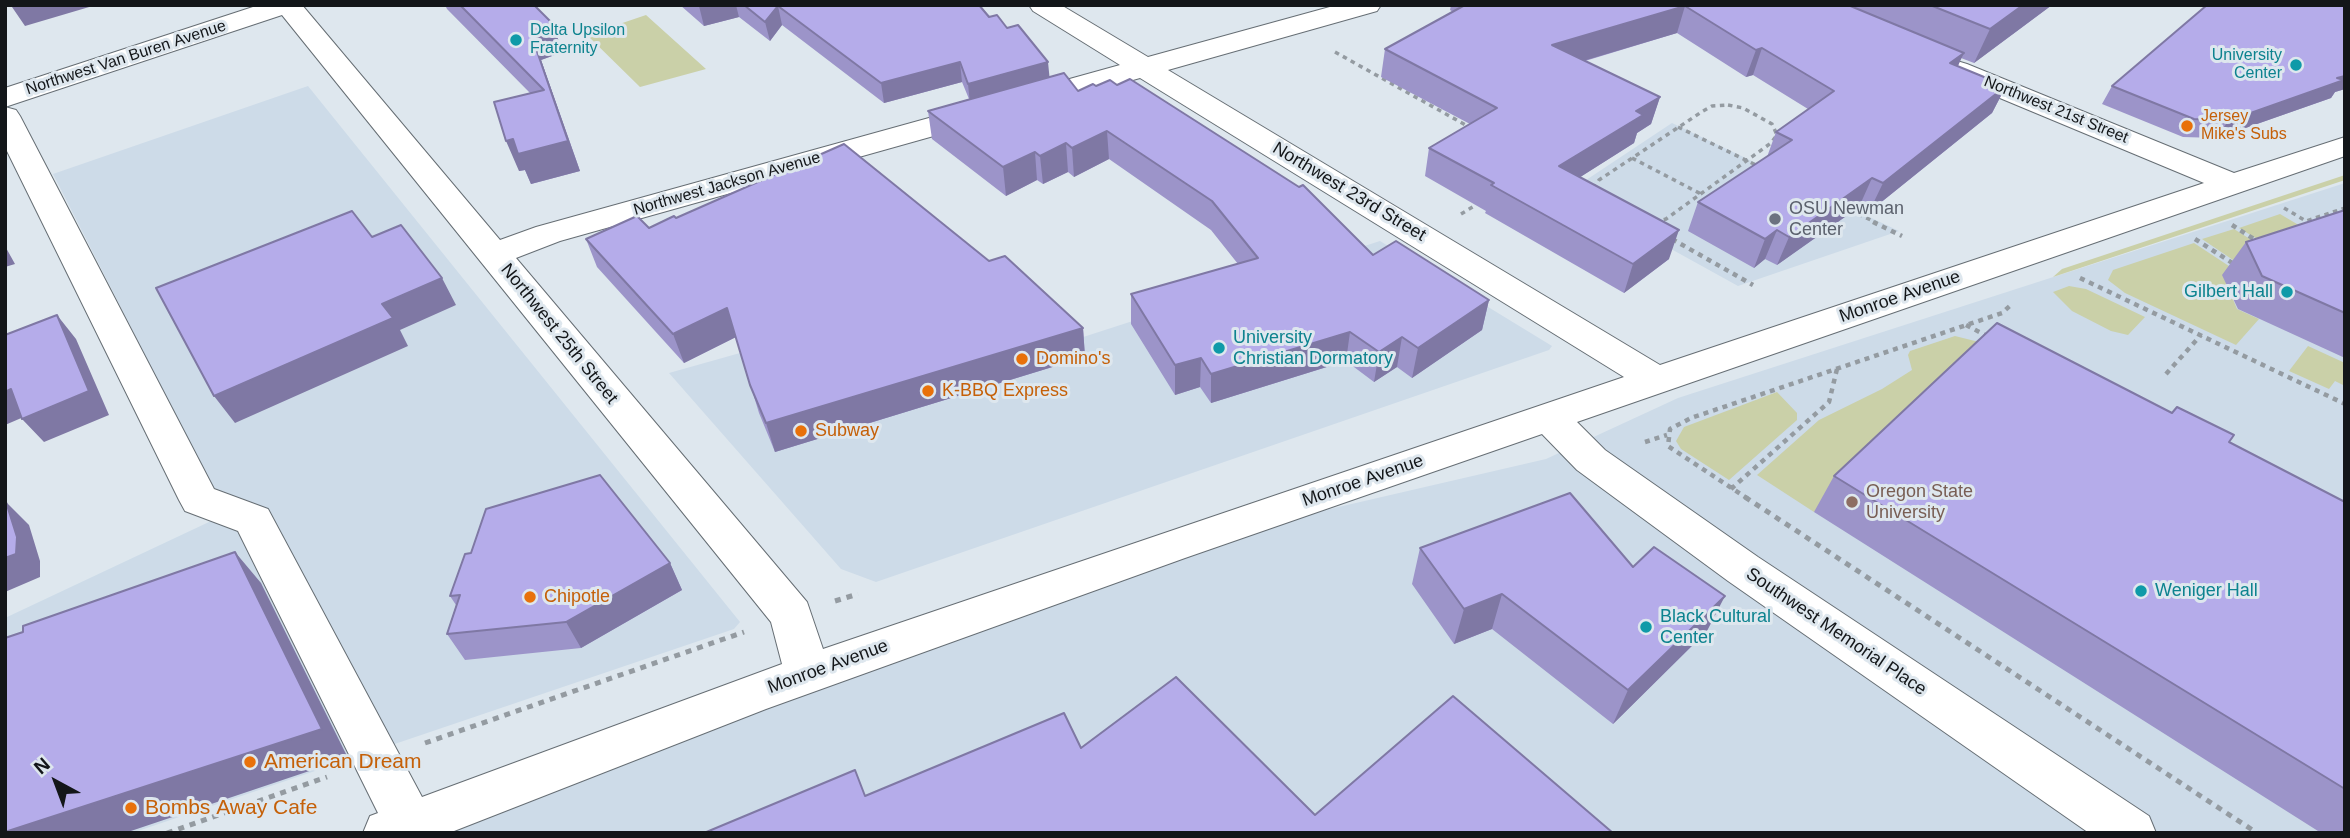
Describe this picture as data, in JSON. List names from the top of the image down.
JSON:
{
  "streets": {
    "street": [
      "Northwest Van Buren Avenue",
      "Northwest 21st Street",
      "Northwest Jackson Avenue",
      "Northwest 23rd Street",
      "Monroe Avenue",
      "Northwest 25th Street",
      "Southwest Memorial Place"
    ]
  },
  "crossings": [
    ["Northwest Van Buren Avenue", "Northwest 25th Street"],
    ["Northwest 21st Street", "Monroe Avenue"],
    ["Northwest Jackson Avenue", "Northwest 23rd Street"],
    ["Northwest Jackson Avenue", "Northwest 25th Street"],
    ["Northwest 23rd Street", "Monroe Avenue"],
    ["Monroe Avenue", "Northwest 25th Street"],
    ["Monroe Avenue", "Southwest Memorial Place"]
  ],
  "places": [
    "Delta Upsilon Fraternity",
    "University Center",
    "Jersey Mike's Subs",
    "OSU Newman Center",
    "Gilbert Hall",
    "University Christian Dormatory",
    "Domino's",
    "K-BBQ Express",
    "Subway",
    "Oregon State University",
    "Weniger Hall",
    "Chipotle",
    "Black Cultural Center",
    "American Dream",
    "Bombs Away Cafe"
  ],
  "north": "top left"
}
